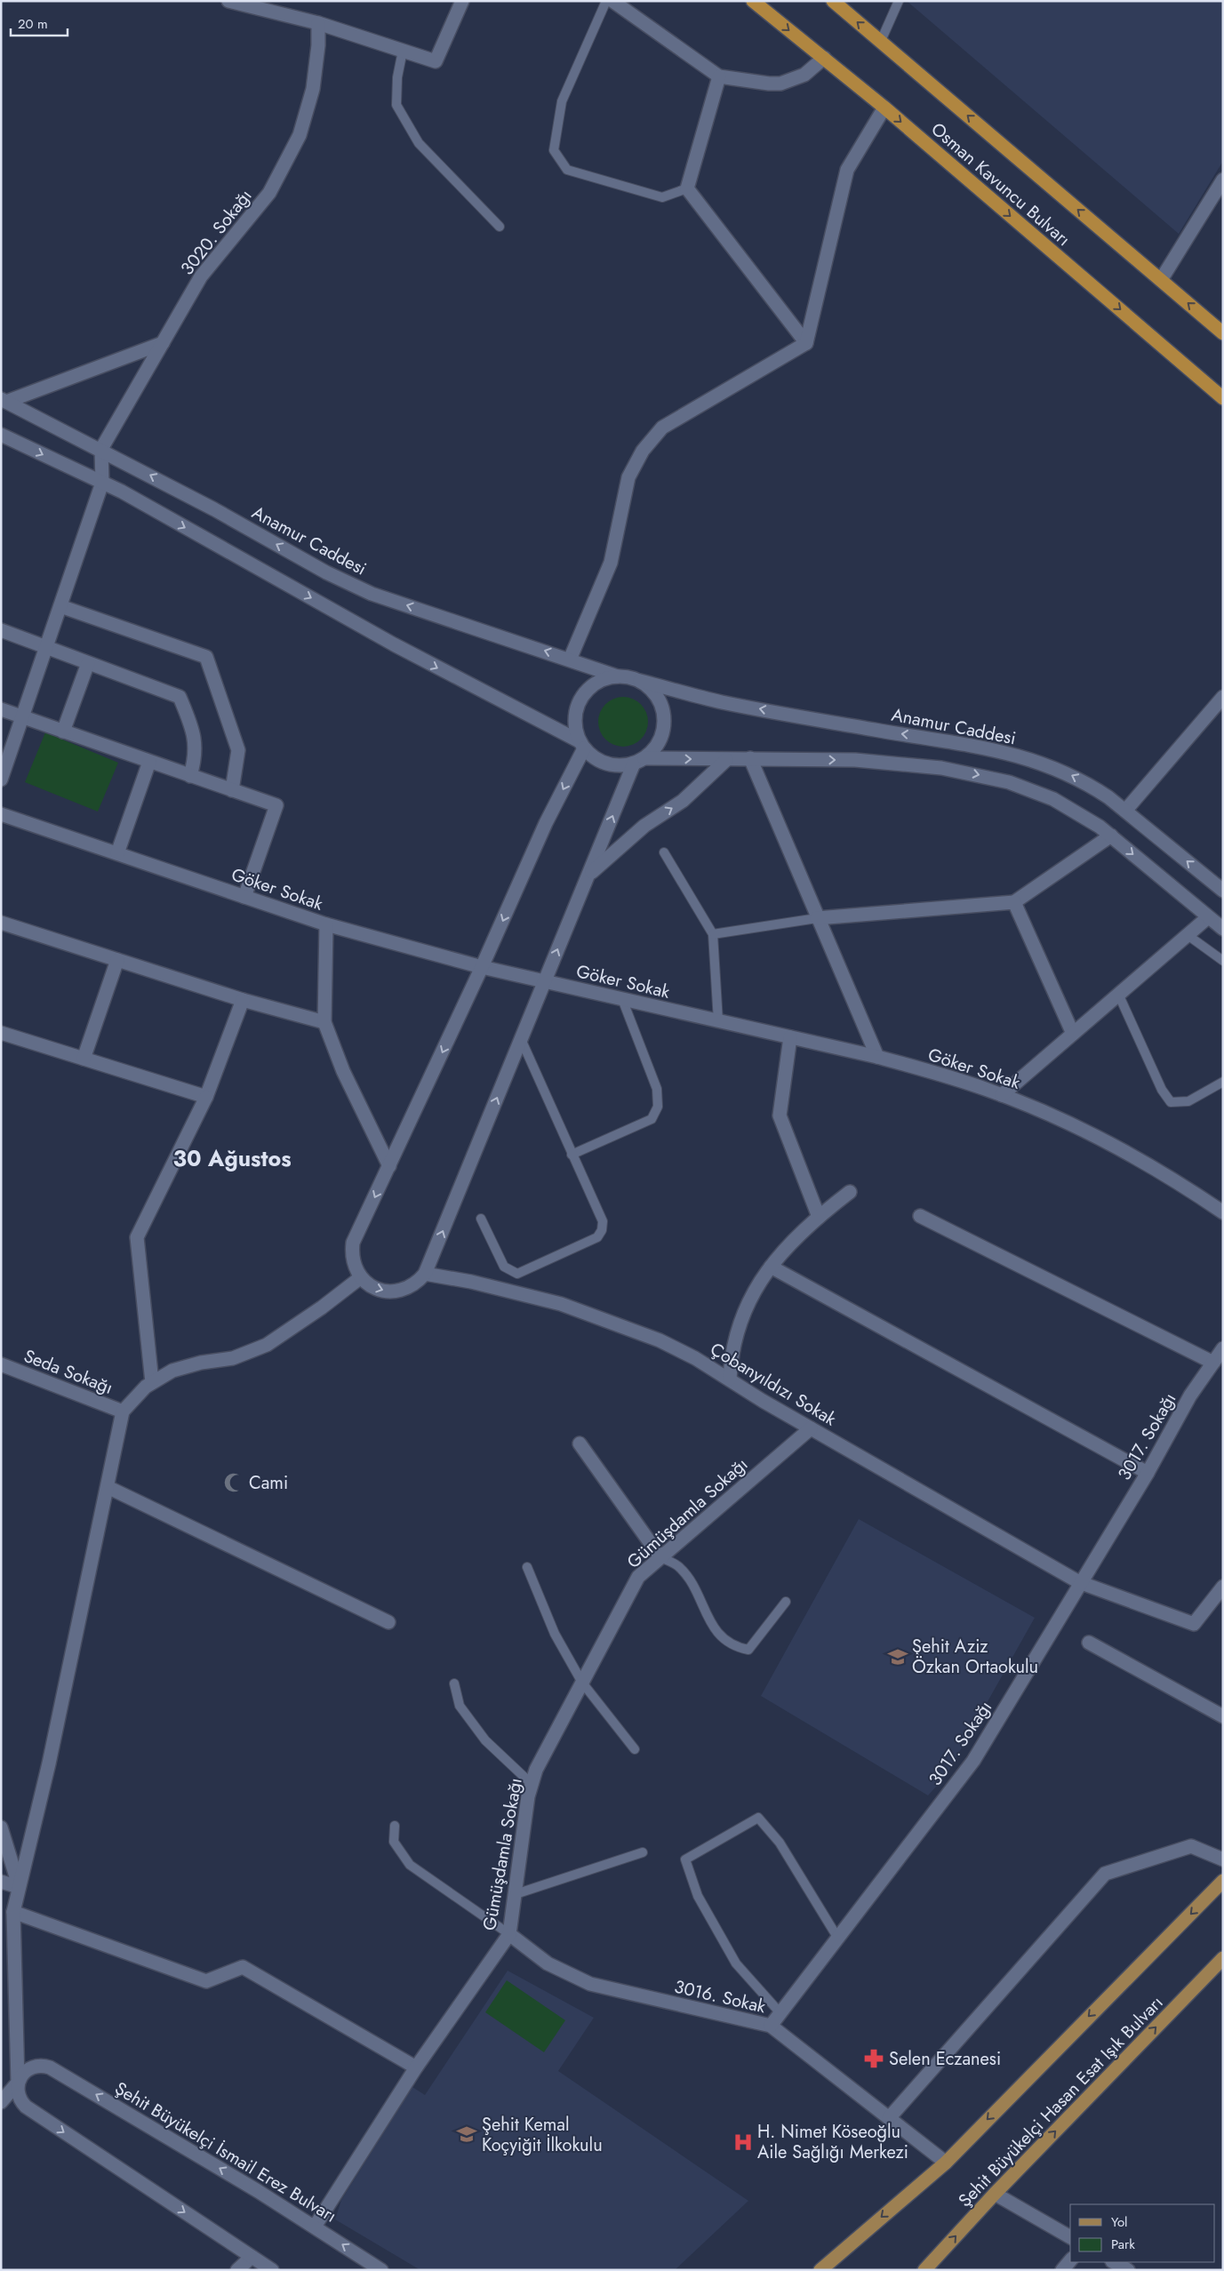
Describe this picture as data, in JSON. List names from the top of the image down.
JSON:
{
  "streets": {
    "highway": ["Osman Kavuncu Bulvarı"],
    "main road": ["Şehit Büyükelçi Hasan Esat Işık Bulvarı"],
    "street": [
      "3020. Sokağı",
      "Anamur Caddesi",
      "Göker Sokak",
      "Seda Sokağı",
      "Çobanyıldızı Sokak",
      "3017. Sokağı",
      "Gümüşdamla Sokağı",
      "3016. Sokak",
      "Şehit Büyükelçi İsmail Erez Bulvarı"
    ]
  },
  "crossings": [
    ["3020. Sokağı", "Anamur Caddesi"],
    ["Çobanyıldızı Sokak", "3017. Sokağı"],
    ["Çobanyıldızı Sokak", "Gümüşdamla Sokağı"],
    ["3017. Sokağı", "3016. Sokak"],
    ["Gümüşdamla Sokağı", "3016. Sokak"],
    ["Gümüşdamla Sokağı", "Şehit Büyükelçi İsmail Erez Bulvarı"]
  ],
  "districts": ["30 Ağustos"],
  "places": {
    "mosque": ["Cami"],
    "school or university": ["Şehit Aziz Özkan Ortaokulu", "Şehit Kemal Koçyiğit İlkokulu"],
    "pharmacy": ["Selen Eczanesi"],
    "hospital": ["H. Nimet Köseoğlu Aile Sağlığı Merkezi"]
  },
  "legend": ["Yol", "Park"],
  "scale_bar": "20 m"
}
